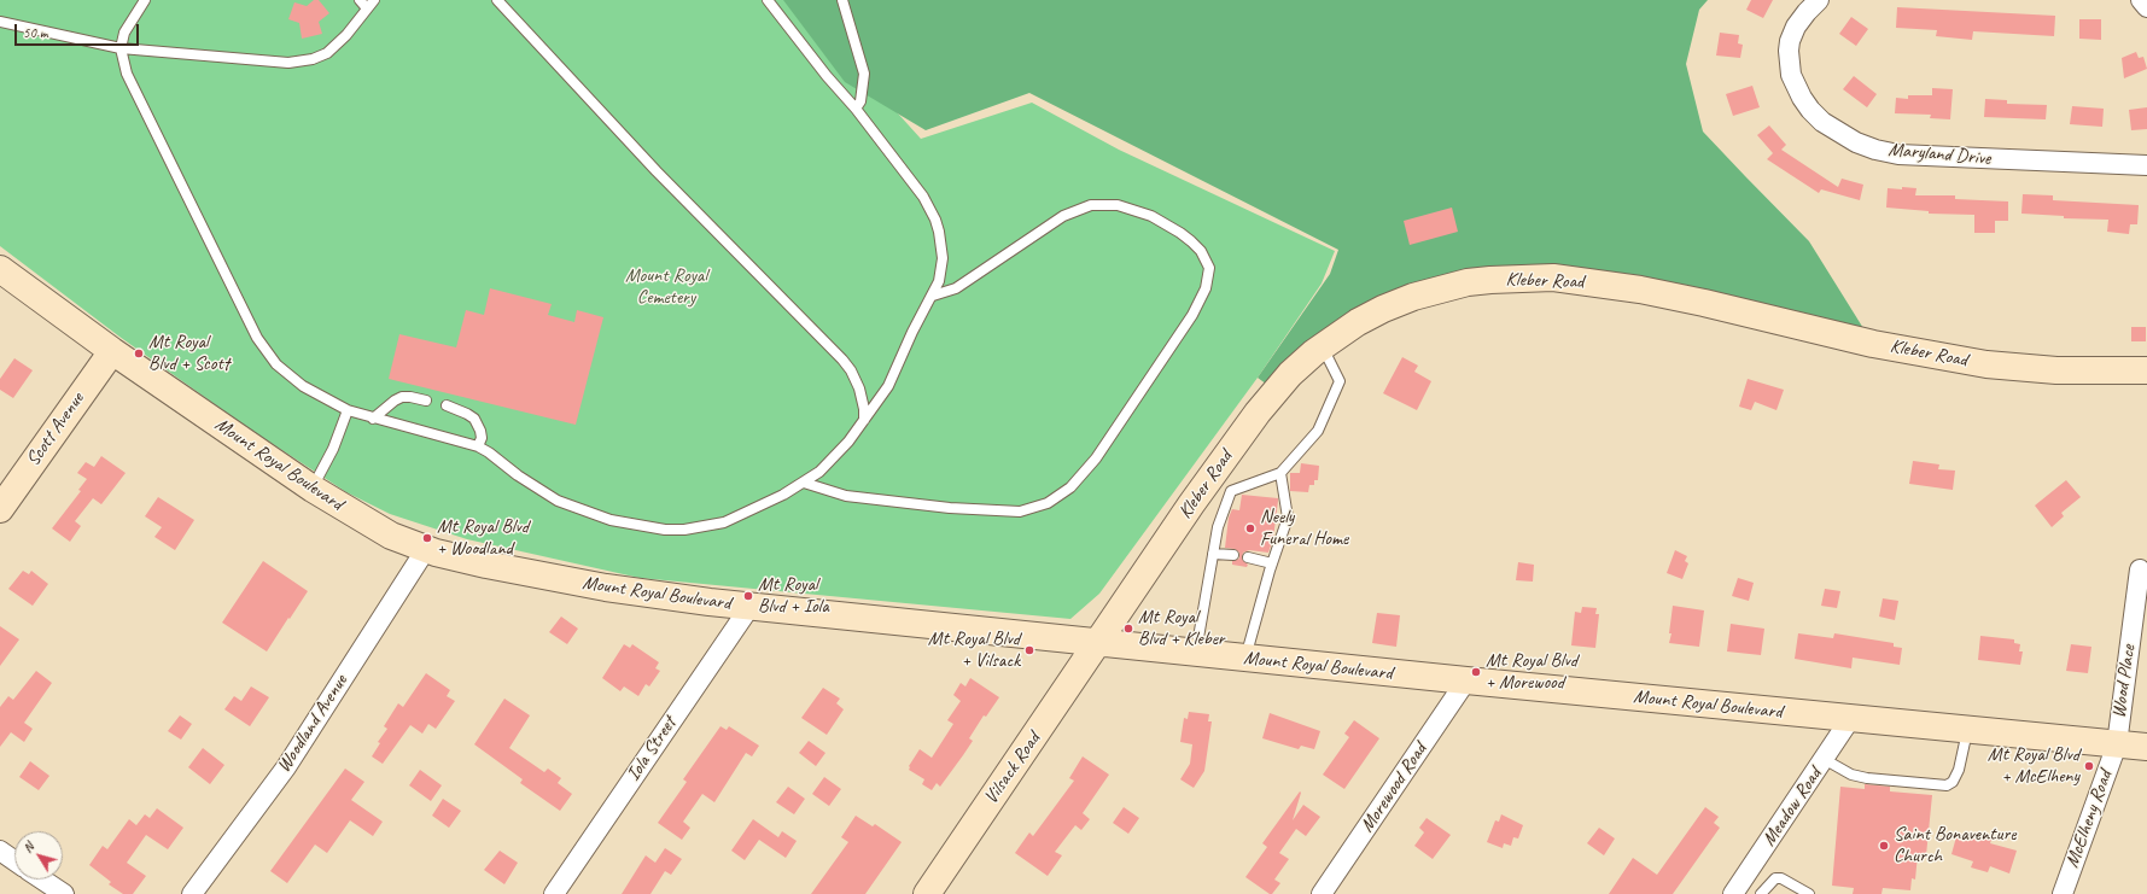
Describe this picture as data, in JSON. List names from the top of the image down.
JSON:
{
  "streets": {
    "main road": [
      "Kleber Road",
      "Scott Avenue",
      "Mount Royal Boulevard",
      "Vilsack Road"
    ],
    "street": [
      "Maryland Drive",
      "Wood Place",
      "Woodland Avenue",
      "Iola Street",
      "Morewood Road",
      "Meadow Road",
      "McElheny Road"
    ]
  },
  "crossings": [
    ["Kleber Road", "Mount Royal Boulevard"],
    ["Kleber Road", "Vilsack Road"],
    ["Scott Avenue", "Mount Royal Boulevard"],
    ["Mount Royal Boulevard", "Wood Place"],
    ["Mount Royal Boulevard", "Woodland Avenue"],
    ["Mount Royal Boulevard", "Iola Street"],
    ["Mount Royal Boulevard", "Vilsack Road"],
    ["Mount Royal Boulevard", "Morewood Road"],
    ["Mount Royal Boulevard", "Meadow Road"],
    ["Mount Royal Boulevard", "McElheny Road"],
    ["Wood Place", "McElheny Road"]
  ],
  "parks": ["Mount Royal Cemetery"],
  "places": [
    "Mt Royal Blvd + Scott",
    "Neely Funeral Home",
    "Mt Royal Blvd + Woodland",
    "Mt Royal Blvd + Iola",
    "Mt Royal Blvd + Kleber",
    "Mt Royal Blvd + Vilsack",
    "Mt Royal Blvd + Morewood",
    "Mt Royal Blvd + McElheny",
    "Saint Bonaventure Church"
  ],
  "scale_bar": "50 m",
  "north": "top left"
}
